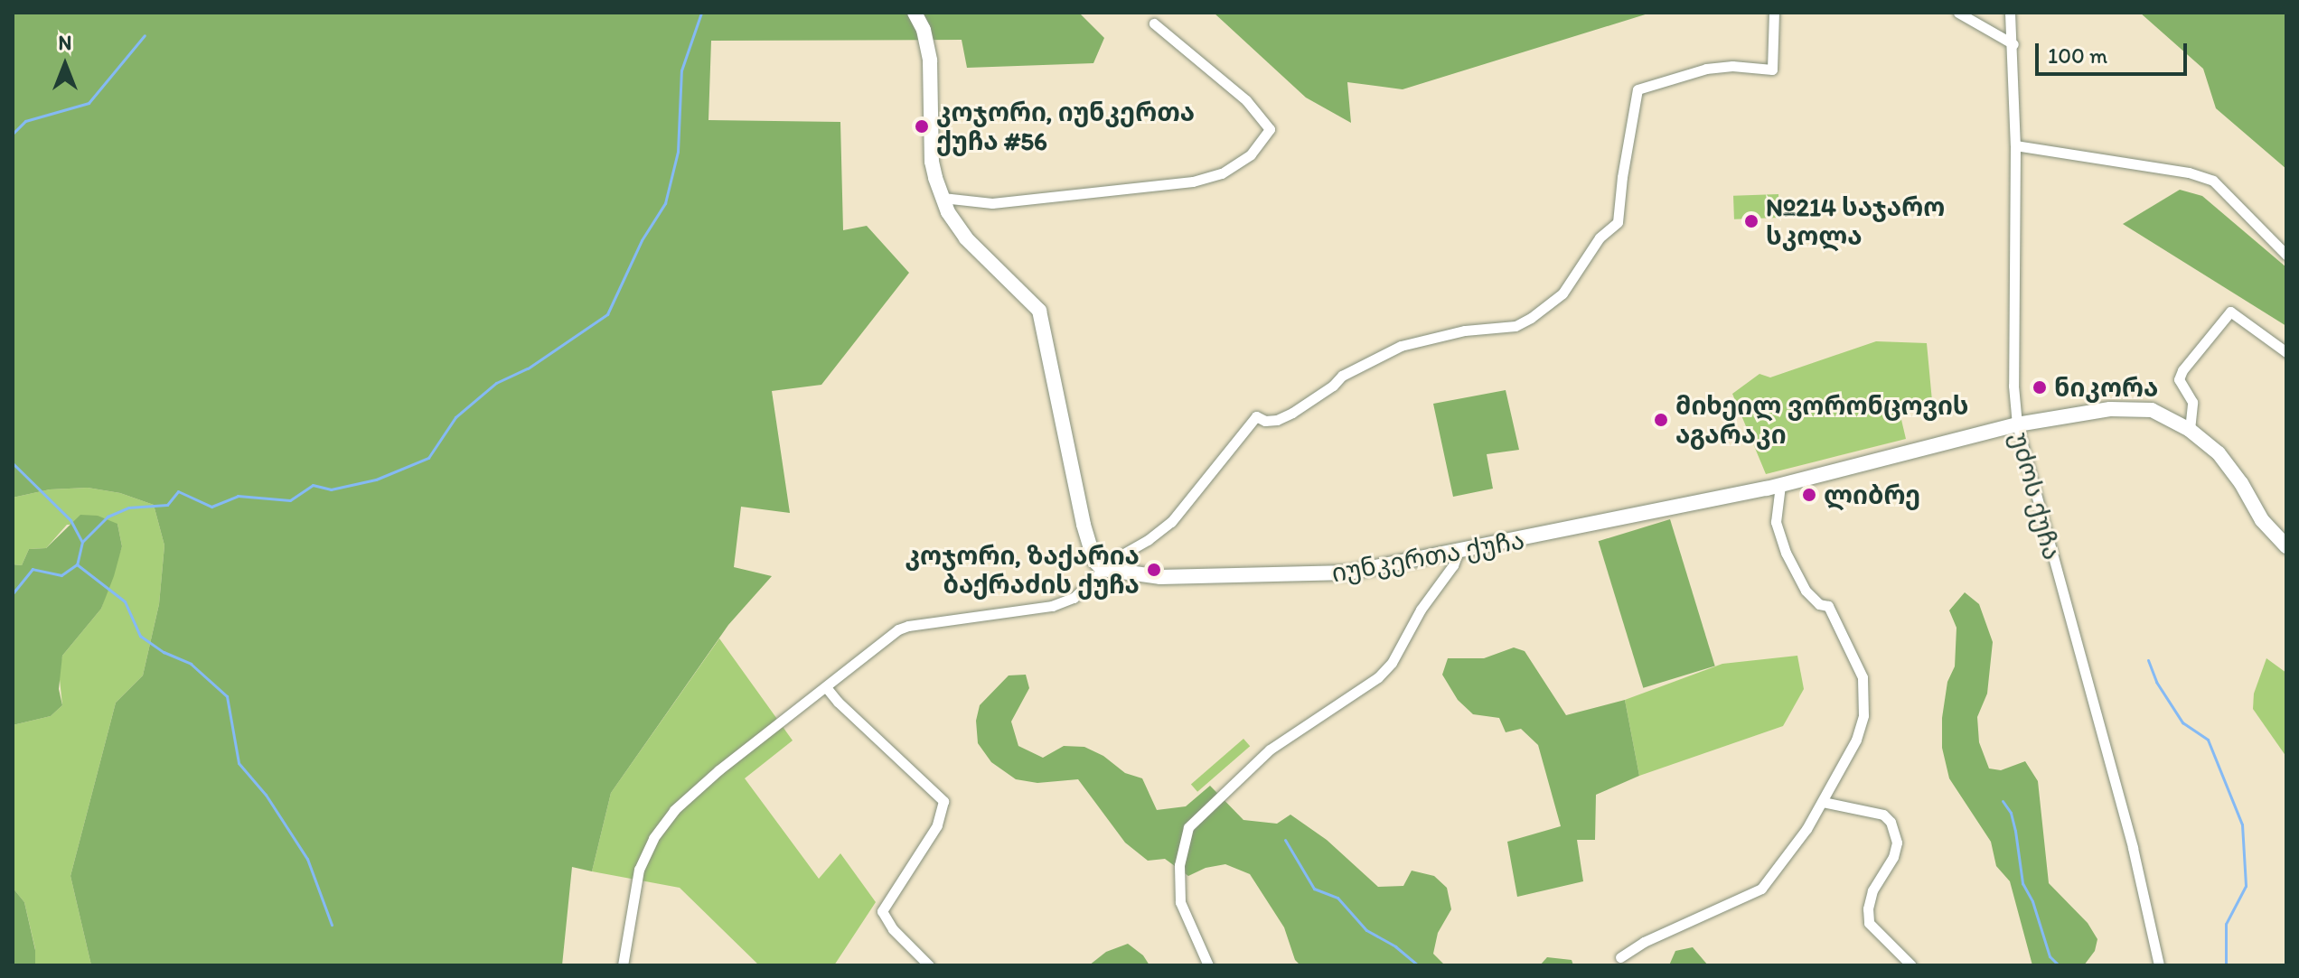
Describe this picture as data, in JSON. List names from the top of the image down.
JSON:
{
  "streets": {
    "main road": ["იუნკერთა ქუჩა"],
    "street": ["უძოს ქუჩა"]
  },
  "crossings": [
    ["უძოს ქუჩა", "იუნკერთა ქუჩა"]
  ],
  "places": [
    "კოჯორი, იუნკერთა ქუჩა #56",
    "№214 საჯარო სკოლა",
    "ნიკორა",
    "მიხეილ ვორონცოვის აგარაკი",
    "ლიბრე",
    "კოჯორი, ზაქარია ბაქრაძის ქუჩა"
  ],
  "scale_bar": "100 m",
  "north": "top"
}
